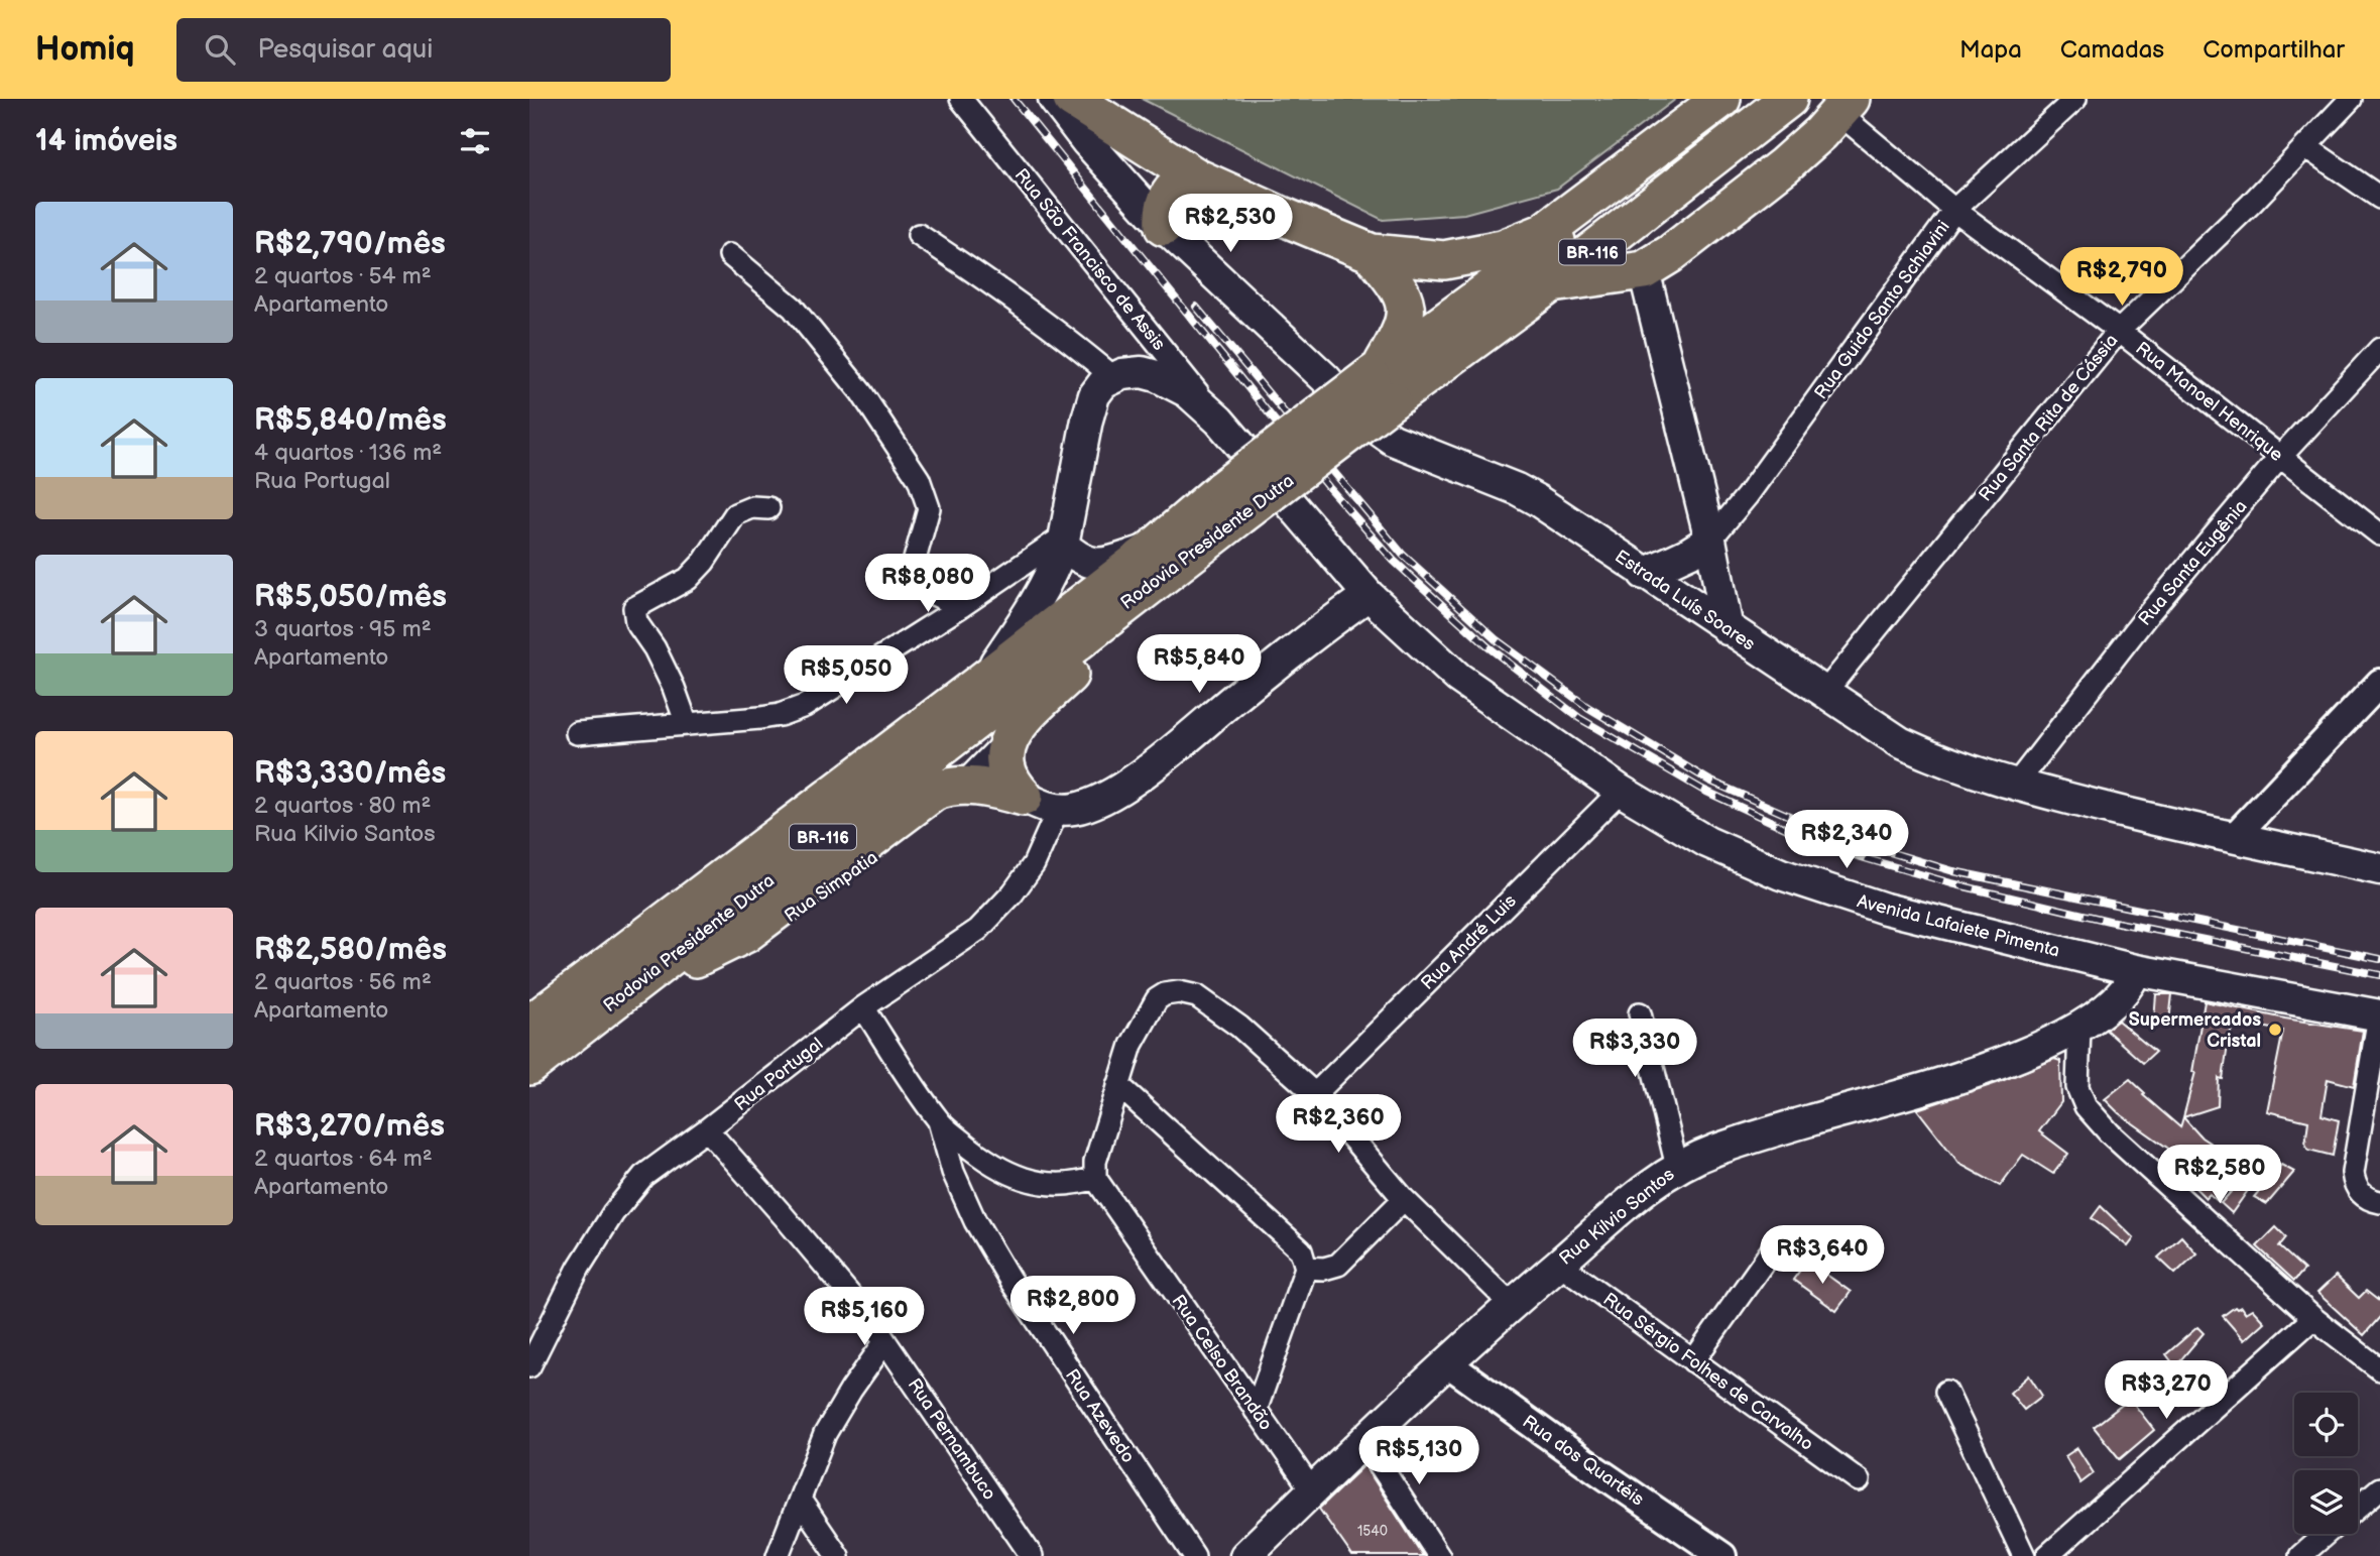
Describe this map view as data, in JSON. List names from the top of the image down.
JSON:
{
  "streets": {
    "highway": ["BR-116", "Rodovia Presidente Dutra"],
    "main road": ["Estrada Luís Soares", "Avenida Lafaiete Pimenta", "Rua Kilvio Santos"],
    "street": [
      "Rua São Francisco de Assis",
      "Rua Guido Santo Schiavini",
      "Rua Manoel Henrique",
      "Rua Santa Rita de Cássia",
      "Rua Santa Eugênia",
      "Rua André Luis",
      "Rua Portugal",
      "Rua Celso Brandão",
      "Rua Sérgio Folhes de Carvalho",
      "Rua Azevedo",
      "Rua Pernambuco",
      "Rua dos Quartéis"
    ]
  },
  "crossings": [
    ["Rua São Francisco de Assis", "Avenida Lafaiete Pimenta"],
    ["Rua Guido Santo Schiavini", "Rua Manoel Henrique"],
    ["Rua Manoel Henrique", "Rua Santa Rita de Cássia"],
    ["Rua Manoel Henrique", "Rua Santa Eugênia"],
    ["Rua Santa Rita de Cássia", "Estrada Luís Soares"],
    ["Rua Santa Eugênia", "Estrada Luís Soares"],
    ["Avenida Lafaiete Pimenta", "Rua André Luis"],
    ["Avenida Lafaiete Pimenta", "Rua Kilvio Santos"],
    ["Rua Portugal", "Rua Pernambuco"],
    ["Rua Kilvio Santos", "Rua Celso Brandão"],
    ["Rua Kilvio Santos", "Rua Sérgio Folhes de Carvalho"],
    ["Rua Kilvio Santos", "Rua dos Quartéis"]
  ],
  "places": ["Supermercados Cristal"],
  "house_numbers": ["1540"],
  "page": {
    "header": "Homiq",
    "search": "Pesquisar aqui",
    "nav": ["Mapa", "Camadas", "Compartilhar"],
    "heading": "14 imóveis",
    "list": [
      {
        "name": "R$2,790/mês",
        "note": "2 quartos · 54 m² · Apartamento"
      },
      {
        "name": "R$5,840/mês",
        "note": "4 quartos · 136 m² · Rua Portugal"
      },
      {
        "name": "R$5,050/mês",
        "note": "3 quartos · 95 m² · Apartamento"
      },
      {
        "name": "R$3,330/mês",
        "note": "2 quartos · 80 m² · Rua Kilvio Santos"
      },
      {
        "name": "R$2,580/mês",
        "note": "2 quartos · 56 m² · Apartamento"
      },
      {
        "name": "R$3,270/mês",
        "note": "2 quartos · 64 m² · Apartamento"
      }
    ],
    "price": [
      "R$2,530",
      "R$2,790",
      "R$8,080",
      "R$5,840",
      "R$5,050",
      "R$2,340",
      "R$3,330",
      "R$2,360",
      "R$2,580",
      "R$3,640",
      "R$2,800",
      "R$5,160",
      "R$3,270",
      "R$5,130"
    ]
  }
}
